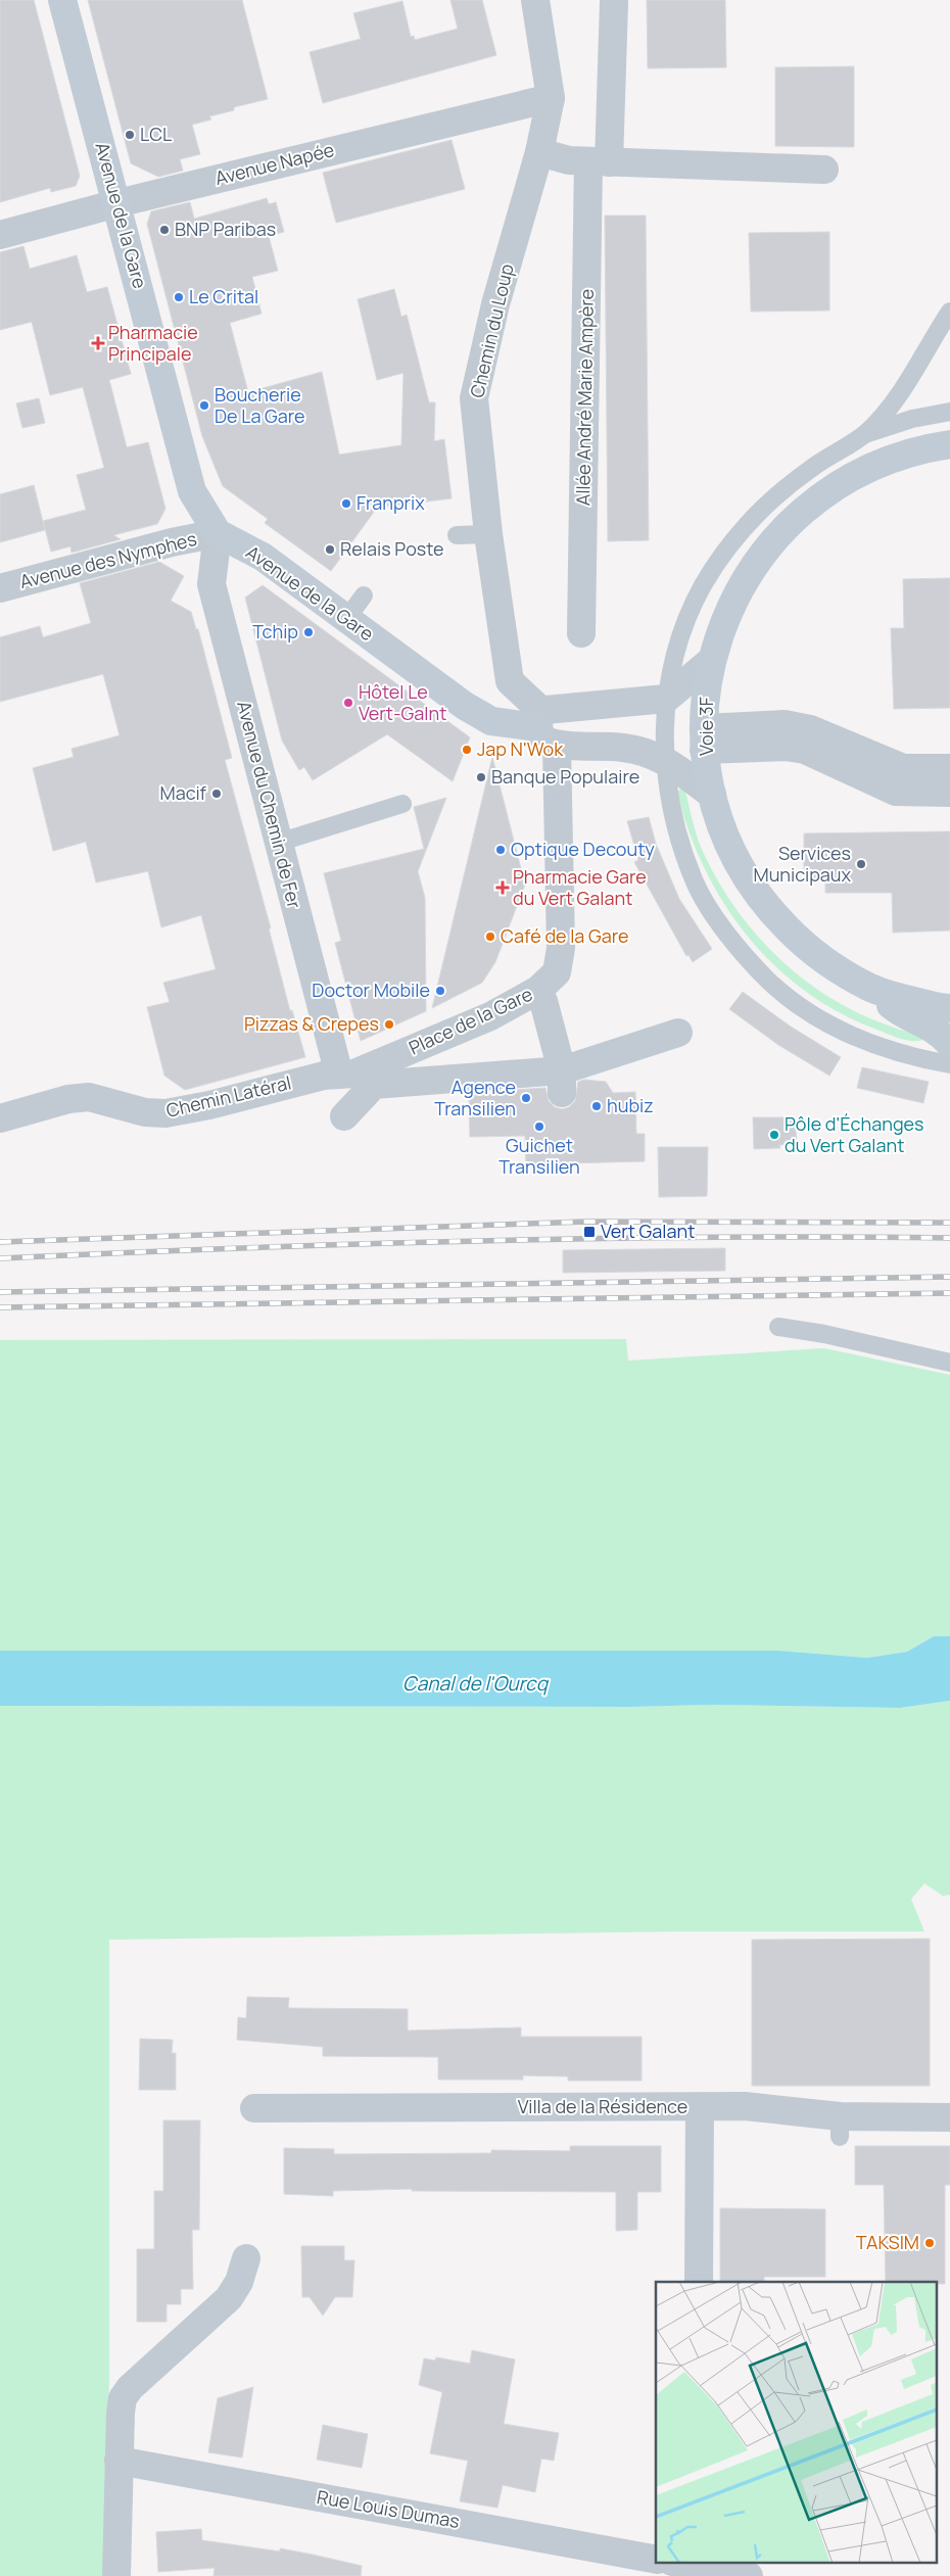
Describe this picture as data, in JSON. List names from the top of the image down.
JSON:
{
  "streets": {
    "street": [
      "Avenue Napée",
      "Avenue de la Gare",
      "Chemin du Loup",
      "Allée André Marie Ampère",
      "Avenue des Nymphes",
      "Voie 3F",
      "Avenue du Chemin de Fer",
      "Place de la Gare",
      "Chemin Latéral",
      "Villa de la Résidence",
      "Rue Louis Dumas"
    ]
  },
  "crossings": [
    ["Avenue Napée", "Avenue de la Gare"],
    ["Avenue Napée", "Chemin du Loup"],
    ["Avenue de la Gare", "Chemin du Loup"],
    ["Avenue de la Gare", "Avenue des Nymphes"],
    ["Avenue de la Gare", "Avenue du Chemin de Fer"],
    ["Avenue de la Gare", "Place de la Gare"],
    ["Chemin du Loup", "Place de la Gare"],
    ["Avenue des Nymphes", "Avenue du Chemin de Fer"],
    ["Avenue du Chemin de Fer", "Place de la Gare"],
    ["Avenue du Chemin de Fer", "Chemin Latéral"],
    ["Place de la Gare", "Chemin Latéral"]
  ],
  "water": ["Canal de l'Ourcq"],
  "places": {
    "other": [
      "LCL",
      "BNP Paribas",
      "Le Crital",
      "Boucherie De La Gare",
      "Franprix",
      "Relais Poste",
      "Tchip",
      "Hôtel Le Vert-Galnt",
      "Jap N'Wok",
      "Banque Populaire",
      "Macif",
      "Optique Decouty",
      "Services Municipaux",
      "Café de la Gare",
      "Doctor Mobile",
      "Pizzas & Crepes",
      "Agence Transilien",
      "hubiz",
      "Guichet Transilien",
      "Pôle d'Échanges du Vert Galant",
      "TAKSIM"
    ],
    "health": ["Pharmacie Principale", "Pharmacie Gare du Vert Galant"],
    "transit": ["Vert Galant"]
  }
}
